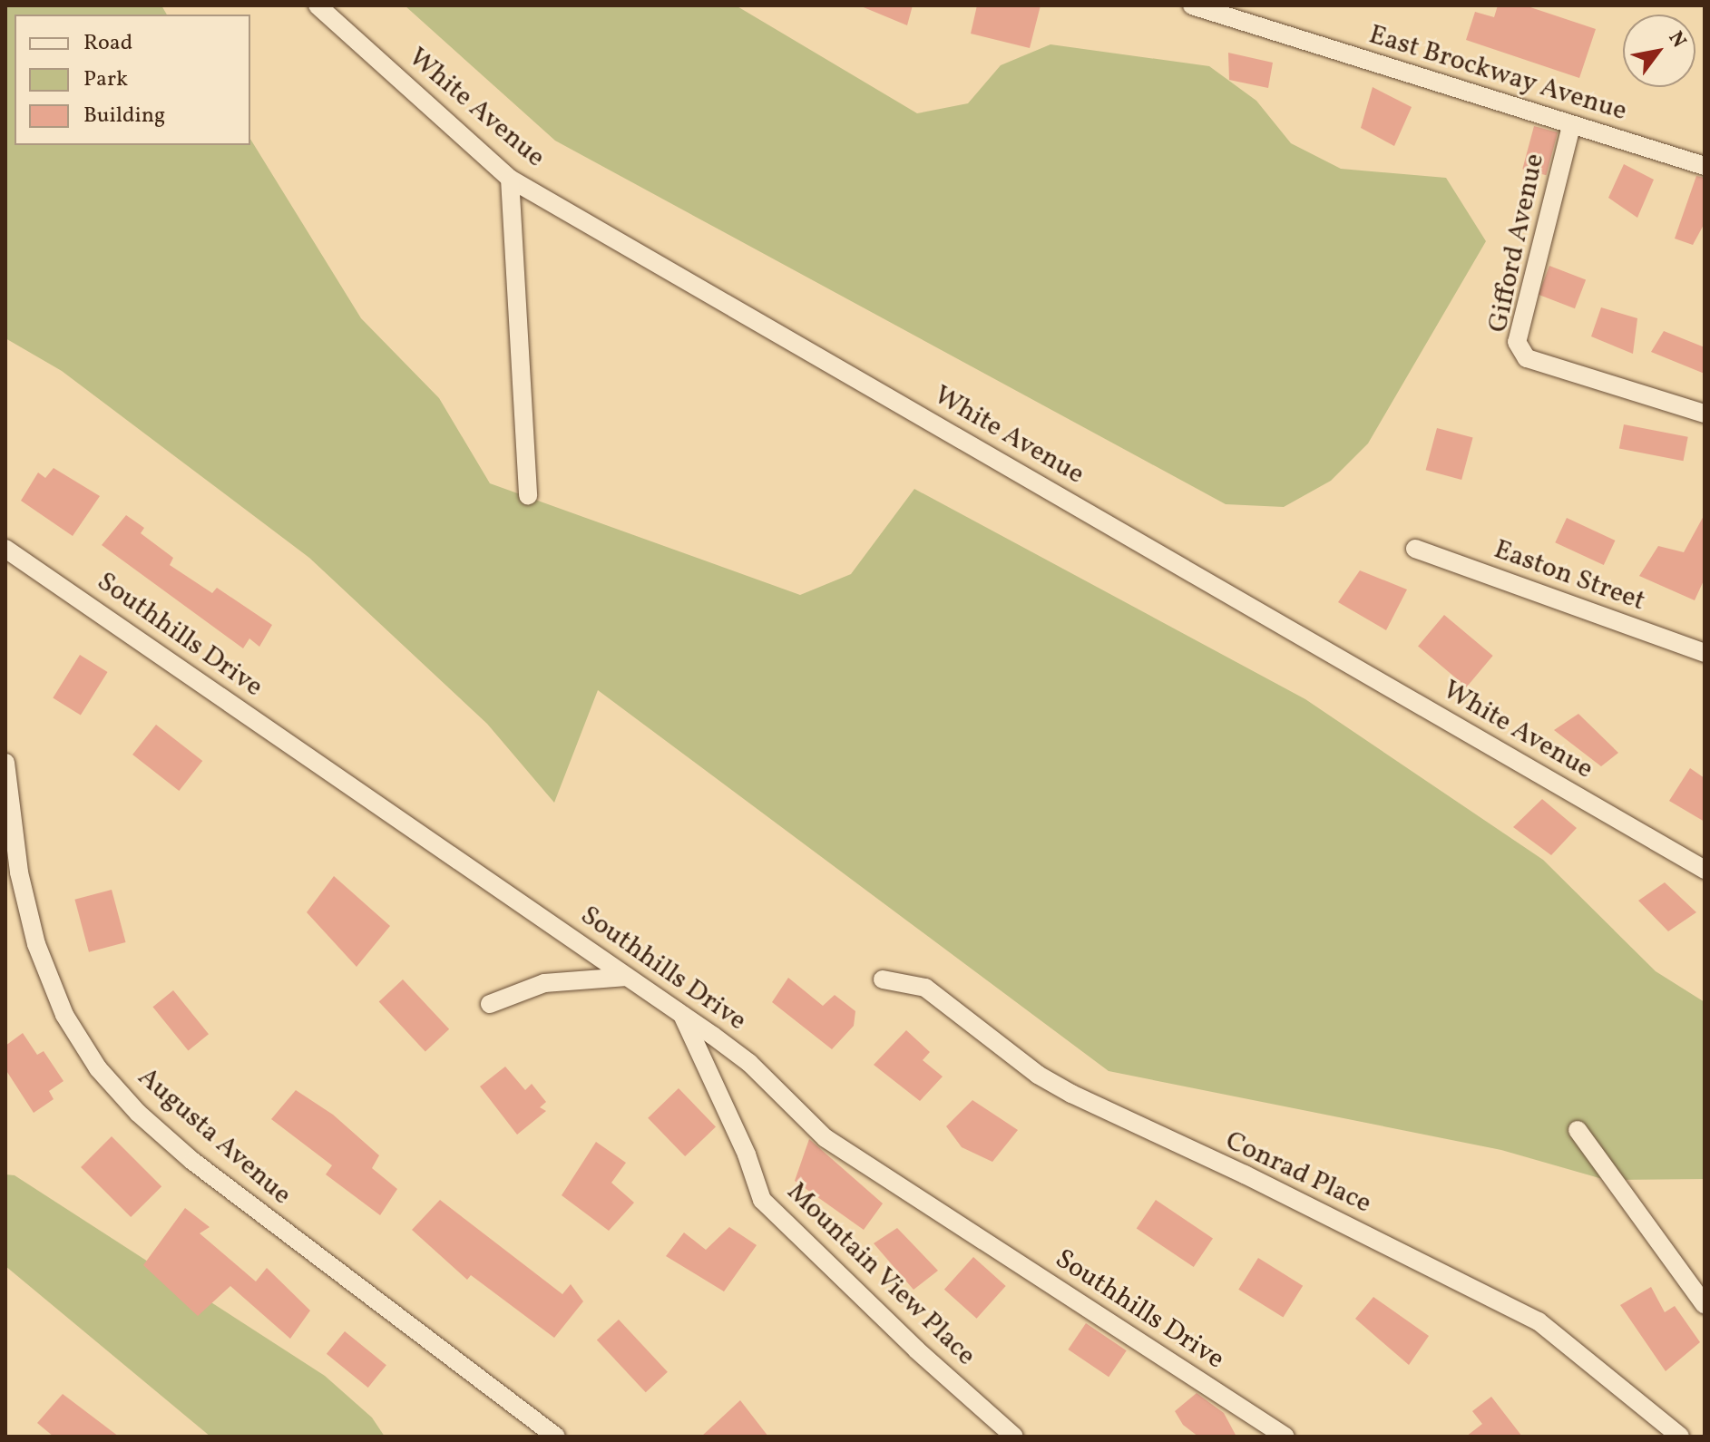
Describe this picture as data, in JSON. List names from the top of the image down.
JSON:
{
  "streets": {
    "street": [
      "East Brockway Avenue",
      "White Avenue",
      "Gifford Avenue",
      "Easton Street",
      "Southhills Drive",
      "Augusta Avenue",
      "Conrad Place",
      "Mountain View Place"
    ]
  },
  "crossings": [
    ["East Brockway Avenue", "Gifford Avenue"],
    ["Southhills Drive", "Mountain View Place"]
  ],
  "legend": ["Road", "Park", "Building"],
  "north": "top right"
}
